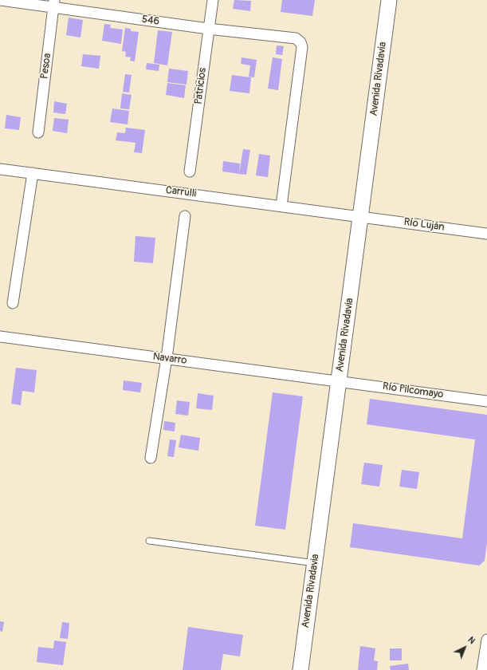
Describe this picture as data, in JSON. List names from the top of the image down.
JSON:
{
  "streets": {
    "main road": ["Avenida Rivadavia"],
    "street": [
      "546",
      "Pesoa",
      "Patricios",
      "Carrulli",
      "Río Luján",
      "Navarro",
      "Río Pilcomayo"
    ]
  },
  "crossings": [
    ["546", "Pesoa"],
    ["546", "Patricios"],
    ["546", "Carrulli"],
    ["Avenida Rivadavia", "Carrulli"],
    ["Avenida Rivadavia", "Río Luján"],
    ["Avenida Rivadavia", "Navarro"],
    ["Avenida Rivadavia", "Río Pilcomayo"],
    ["Carrulli", "Río Luján"],
    ["Navarro", "Río Pilcomayo"]
  ],
  "north": "top right"
}
